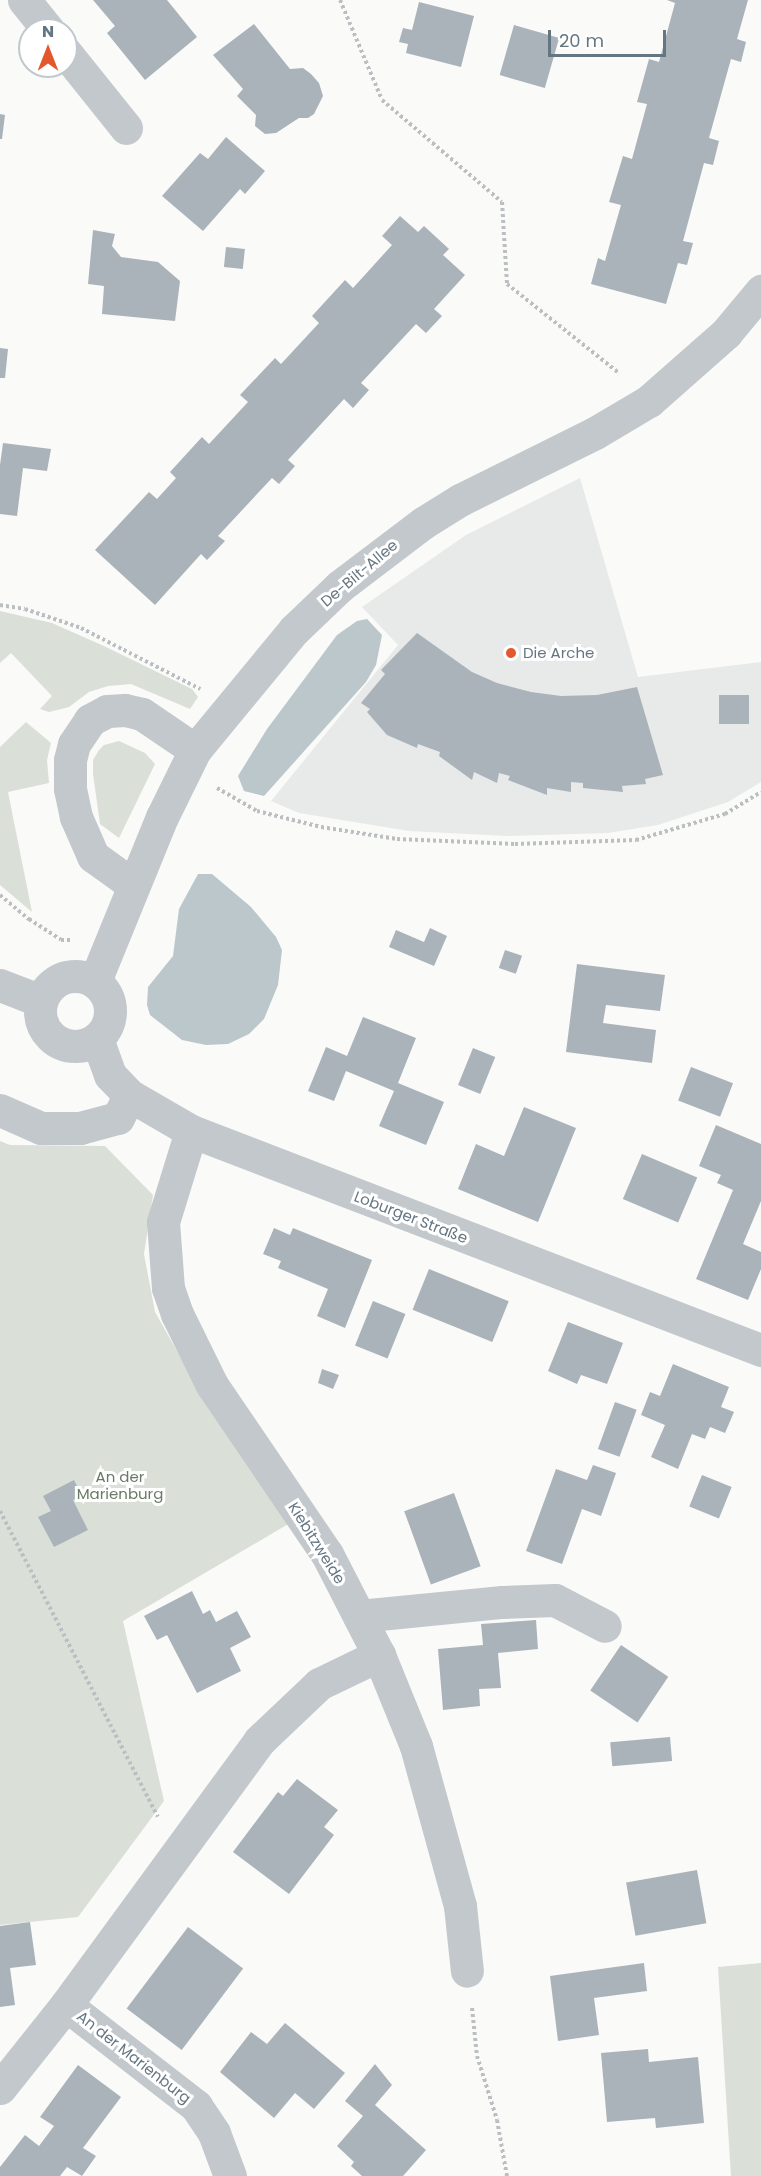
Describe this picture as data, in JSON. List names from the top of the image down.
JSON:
{
  "streets": {
    "street": [
      "De-Bilt-Allee",
      "Loburger Straße",
      "Kiebitzweide",
      "An der Marienburg"
    ]
  },
  "crossings": [
    ["De-Bilt-Allee", "Loburger Straße"],
    ["Loburger Straße", "Kiebitzweide"],
    ["Kiebitzweide", "An der Marienburg"]
  ],
  "parks": ["An der Marienburg"],
  "places": ["Die Arche"],
  "scale_bar": "20 m",
  "north": "top"
}
